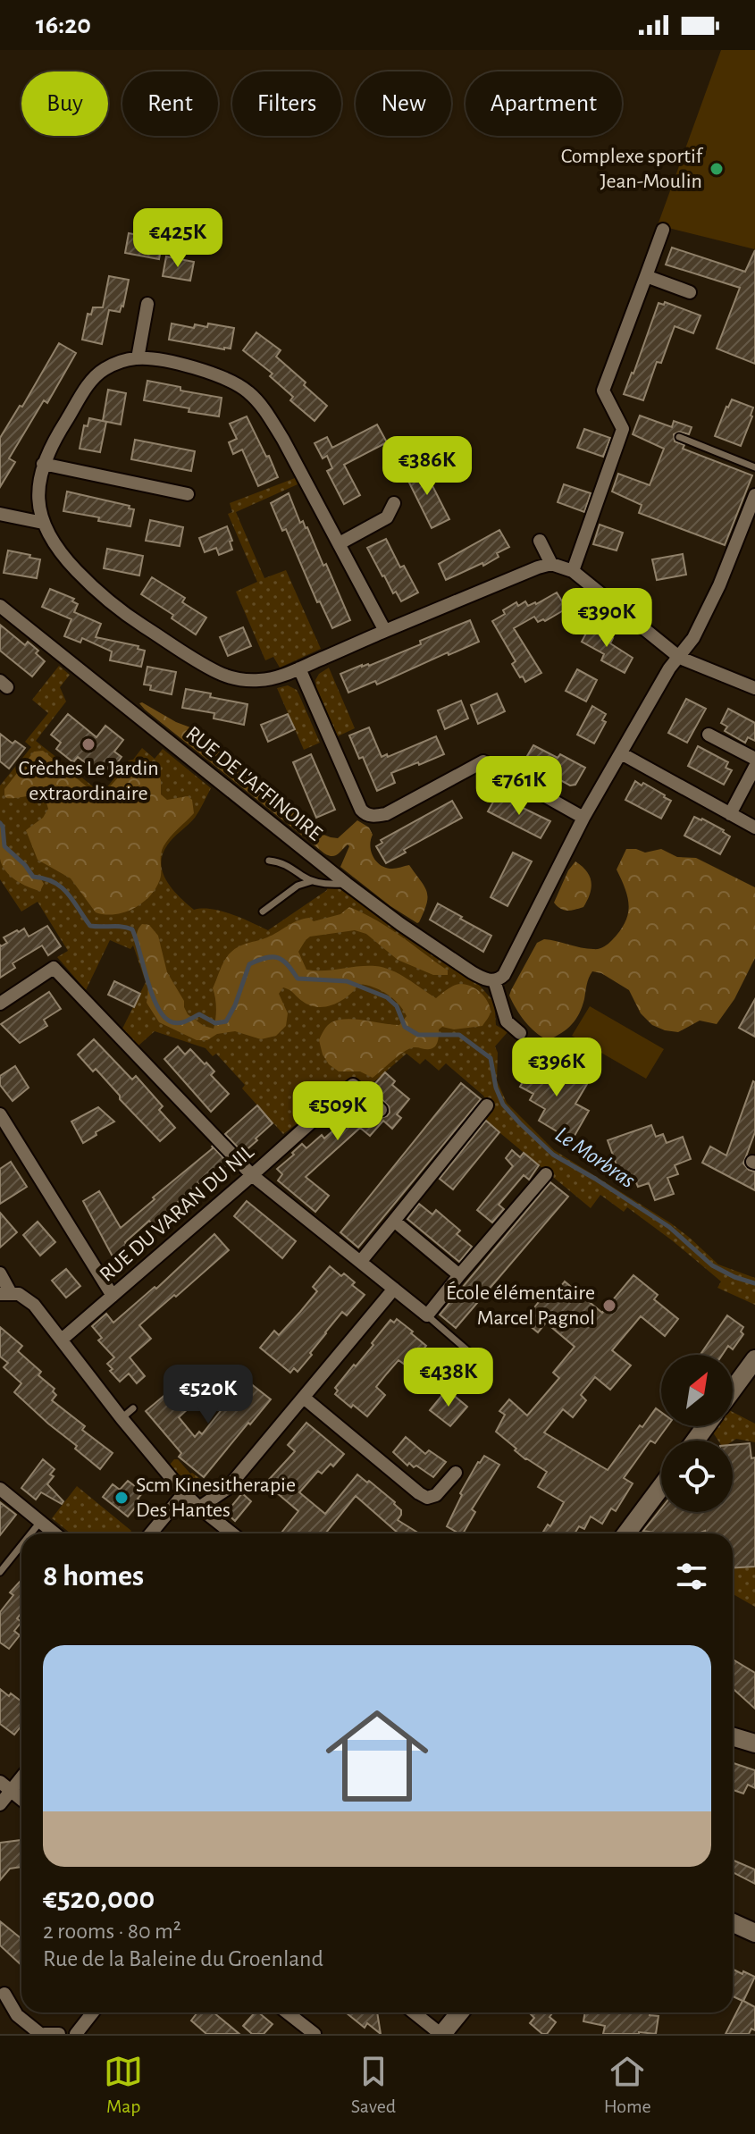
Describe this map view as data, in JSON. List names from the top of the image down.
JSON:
{
  "streets": {
    "street": ["RUE DE L'AFFINOIRE", "RUE DU VARAN DU NIL"]
  },
  "water": ["Le Morbras"],
  "places": [
    "Complexe sportif Jean-Moulin",
    "Crèches Le Jardin extraordinaire",
    "École élémentaire Marcel Pagnol",
    "Scm Kinesitherapie Des Hantes"
  ],
  "north": "top right",
  "page": {
    "status": "16:20",
    "chip": [
      "Buy",
      "Rent",
      "Filters",
      "New",
      "Apartment"
    ],
    "price": [
      "€425K",
      "€386K",
      "€390K",
      "€761K",
      "€396K",
      "€509K",
      "€438K",
      "€520K"
    ],
    "heading": "8 homes",
    "list": [
      {
        "name": "€520,000",
        "note": "2 rooms · 80 m² · Rue de la Baleine du Groenland"
      }
    ],
    "tabs": ["Map", "Saved", "Home"]
  }
}
